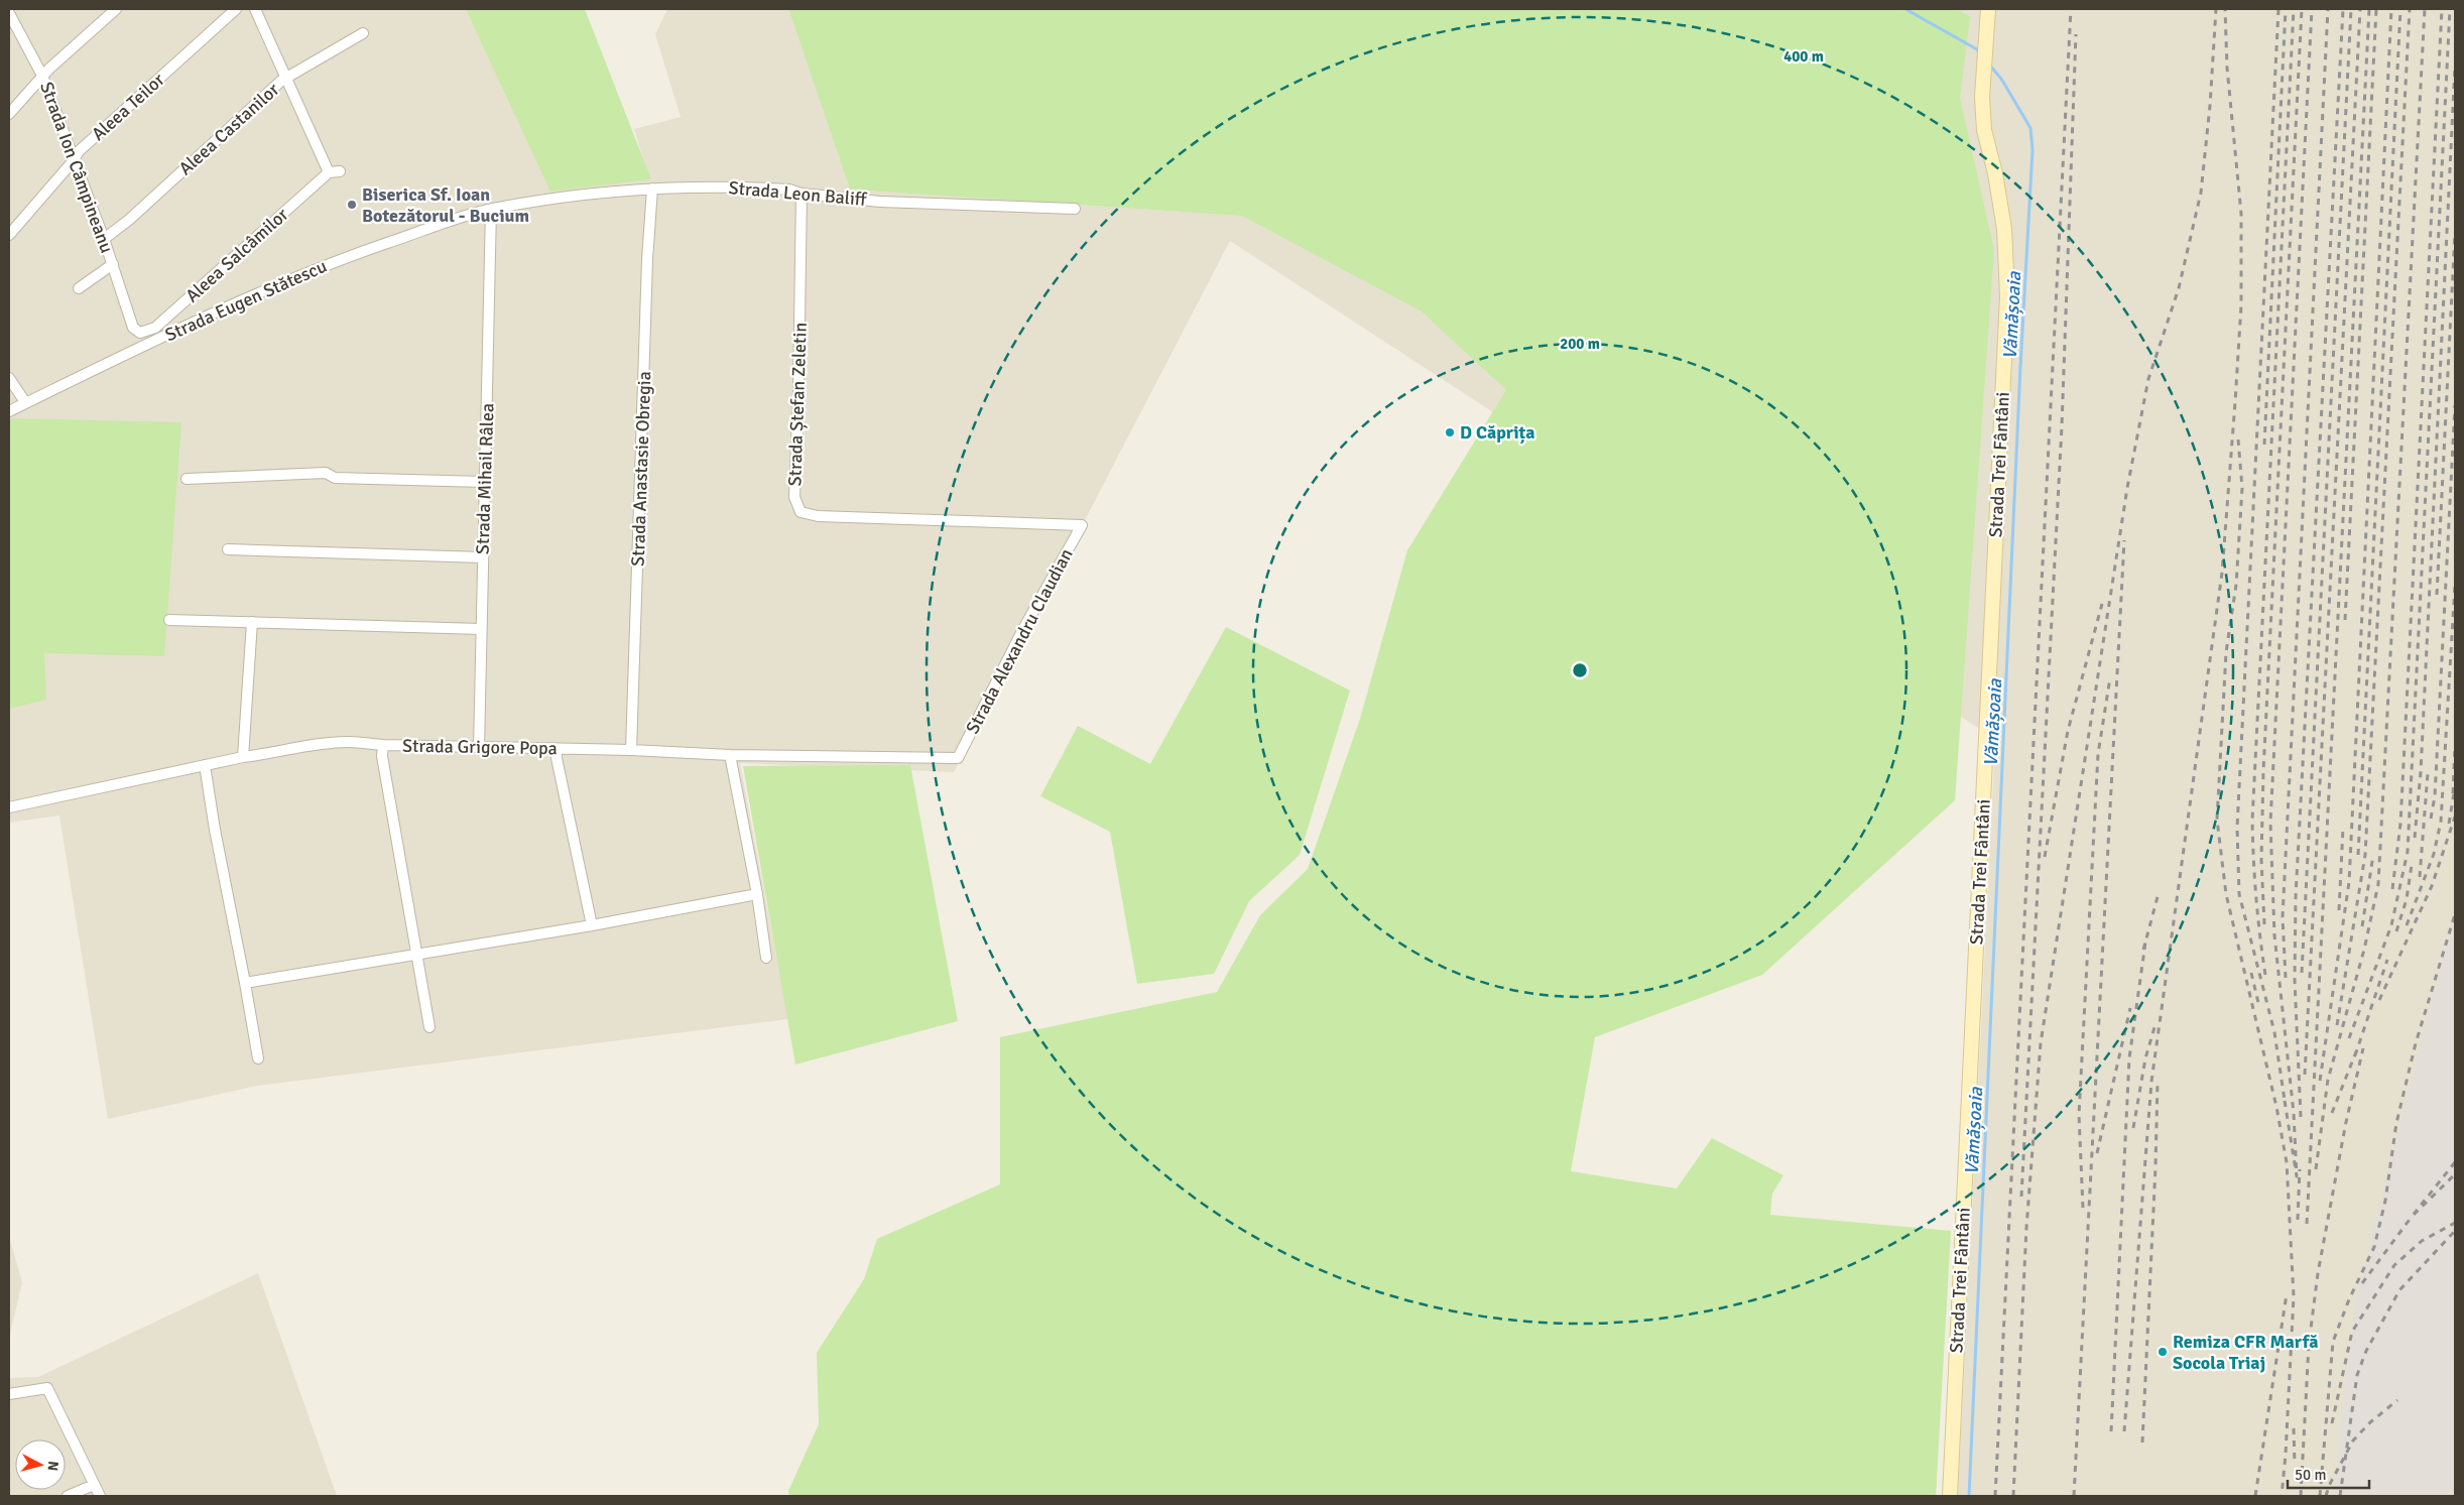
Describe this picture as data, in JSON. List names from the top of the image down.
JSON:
{
  "streets": {
    "main road": ["Strada Trei Fântâni"],
    "street": [
      "Aleea Teilor",
      "Aleea Castanilor",
      "Strada Ion Câmpineanu",
      "Strada Leon Baliff",
      "Aleea Salcâmilor",
      "Strada Eugen Stătescu",
      "Strada Ștefan Zeletin",
      "Strada Anastasie Obregia",
      "Strada Mihail Râlea",
      "Strada Alexandru Claudian",
      "Strada Grigore Popa"
    ]
  },
  "crossings": [
    ["Aleea Teilor", "Strada Ion Câmpineanu"],
    ["Aleea Castanilor", "Strada Ion Câmpineanu"],
    ["Aleea Castanilor", "Aleea Salcâmilor"],
    ["Strada Ion Câmpineanu", "Aleea Salcâmilor"],
    ["Strada Leon Baliff", "Strada Eugen Stătescu"],
    ["Strada Leon Baliff", "Strada Ștefan Zeletin"],
    ["Strada Leon Baliff", "Strada Anastasie Obregia"],
    ["Strada Leon Baliff", "Strada Mihail Râlea"],
    ["Strada Eugen Stătescu", "Strada Mihail Râlea"],
    ["Strada Ștefan Zeletin", "Strada Alexandru Claudian"],
    ["Strada Anastasie Obregia", "Strada Grigore Popa"],
    ["Strada Mihail Râlea", "Strada Grigore Popa"],
    ["Strada Alexandru Claudian", "Strada Grigore Popa"]
  ],
  "water": ["Vămășoaia"],
  "places": ["Biserica Sf. Ioan Botezătorul - Bucium", "D Căprița", "Remiza CFR Marfă Socola Triaj"],
  "scale_bar": "50 m",
  "north": "right",
  "rings": ["400 m", "200 m"]
}
